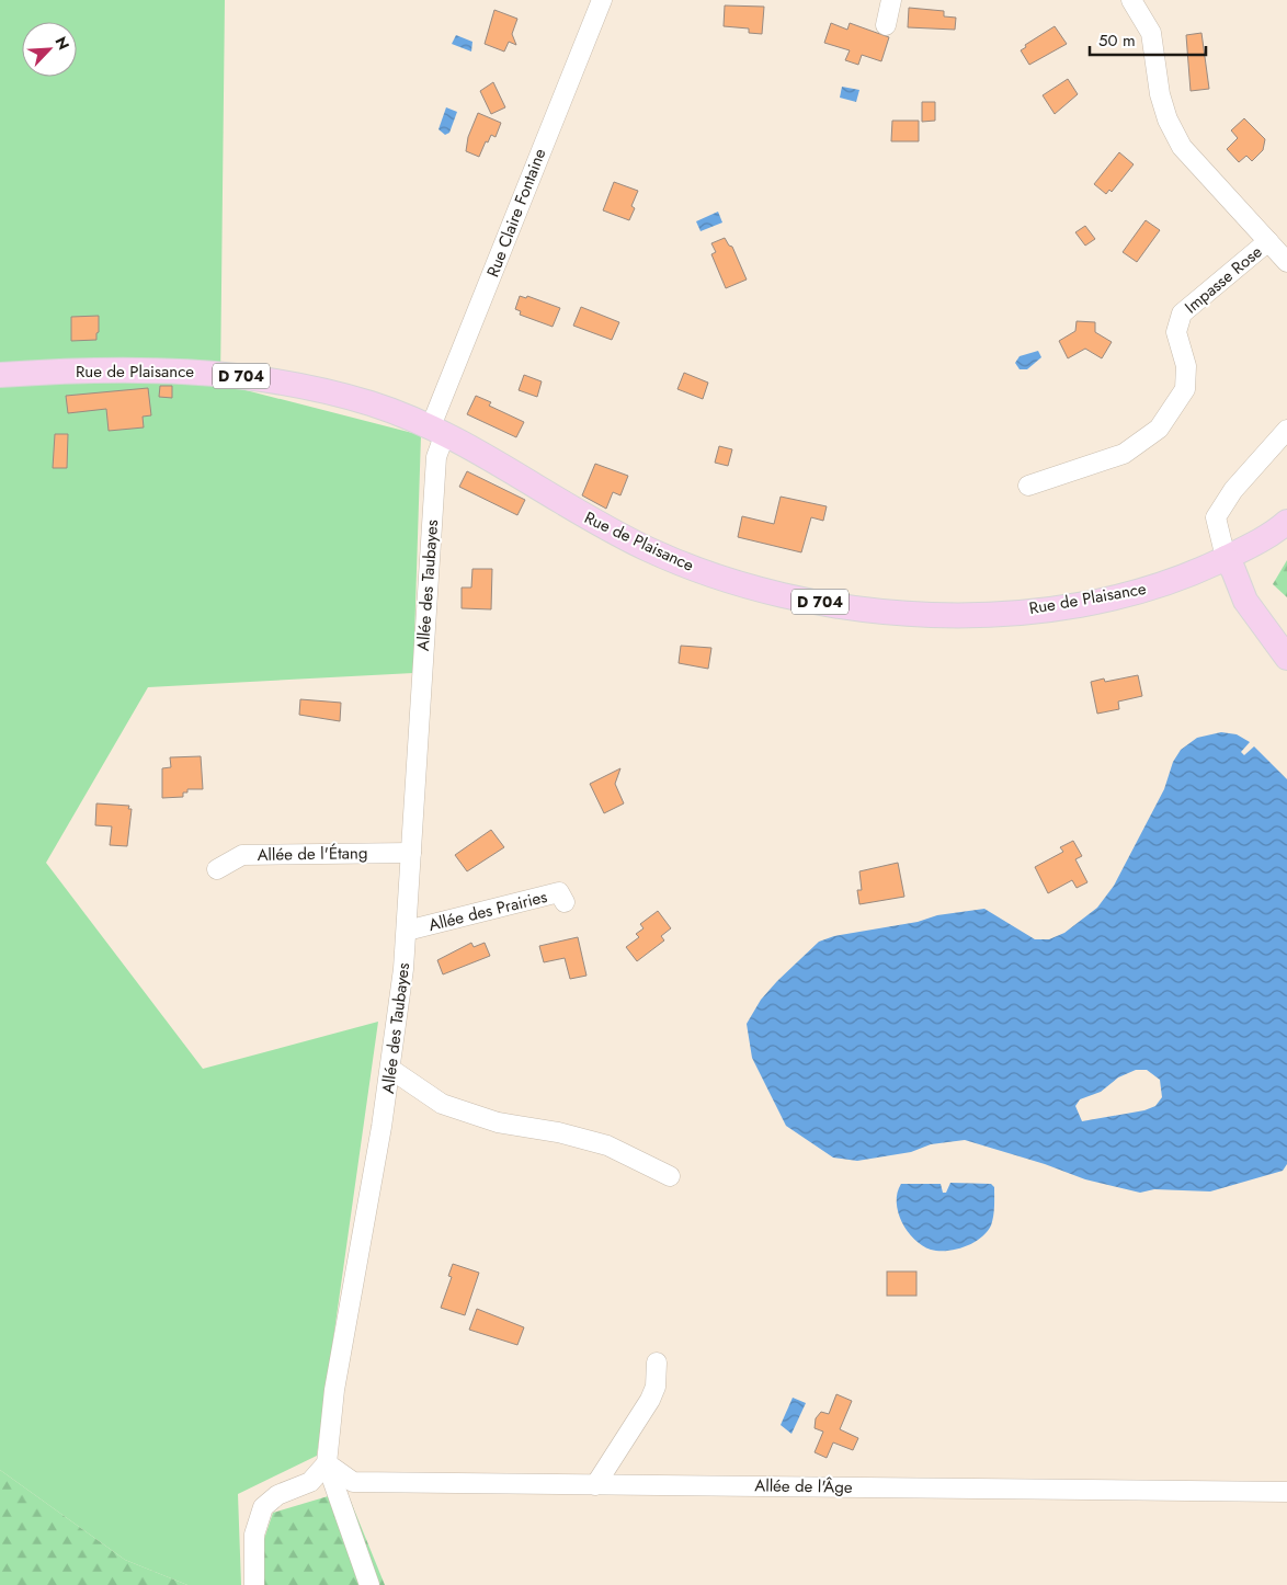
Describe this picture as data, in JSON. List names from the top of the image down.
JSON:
{
  "streets": {
    "main road": ["Rue de Plaisance", "D 704"],
    "street": [
      "Rue Claire Fontaine",
      "Impasse Rose",
      "Allée des Taubayes",
      "Allée de l'Étang",
      "Allée des Prairies",
      "Allée de l'Âge"
    ]
  },
  "crossings": [
    ["Rue Claire Fontaine", "Rue de Plaisance"],
    ["Rue Claire Fontaine", "Allée des Taubayes"],
    ["Rue de Plaisance", "Allée des Taubayes"],
    ["Allée des Taubayes", "Allée de l'Étang"],
    ["Allée des Taubayes", "Allée des Prairies"],
    ["Allée des Taubayes", "Allée de l'Âge"]
  ],
  "scale_bar": "50 m",
  "north": "top right"
}
